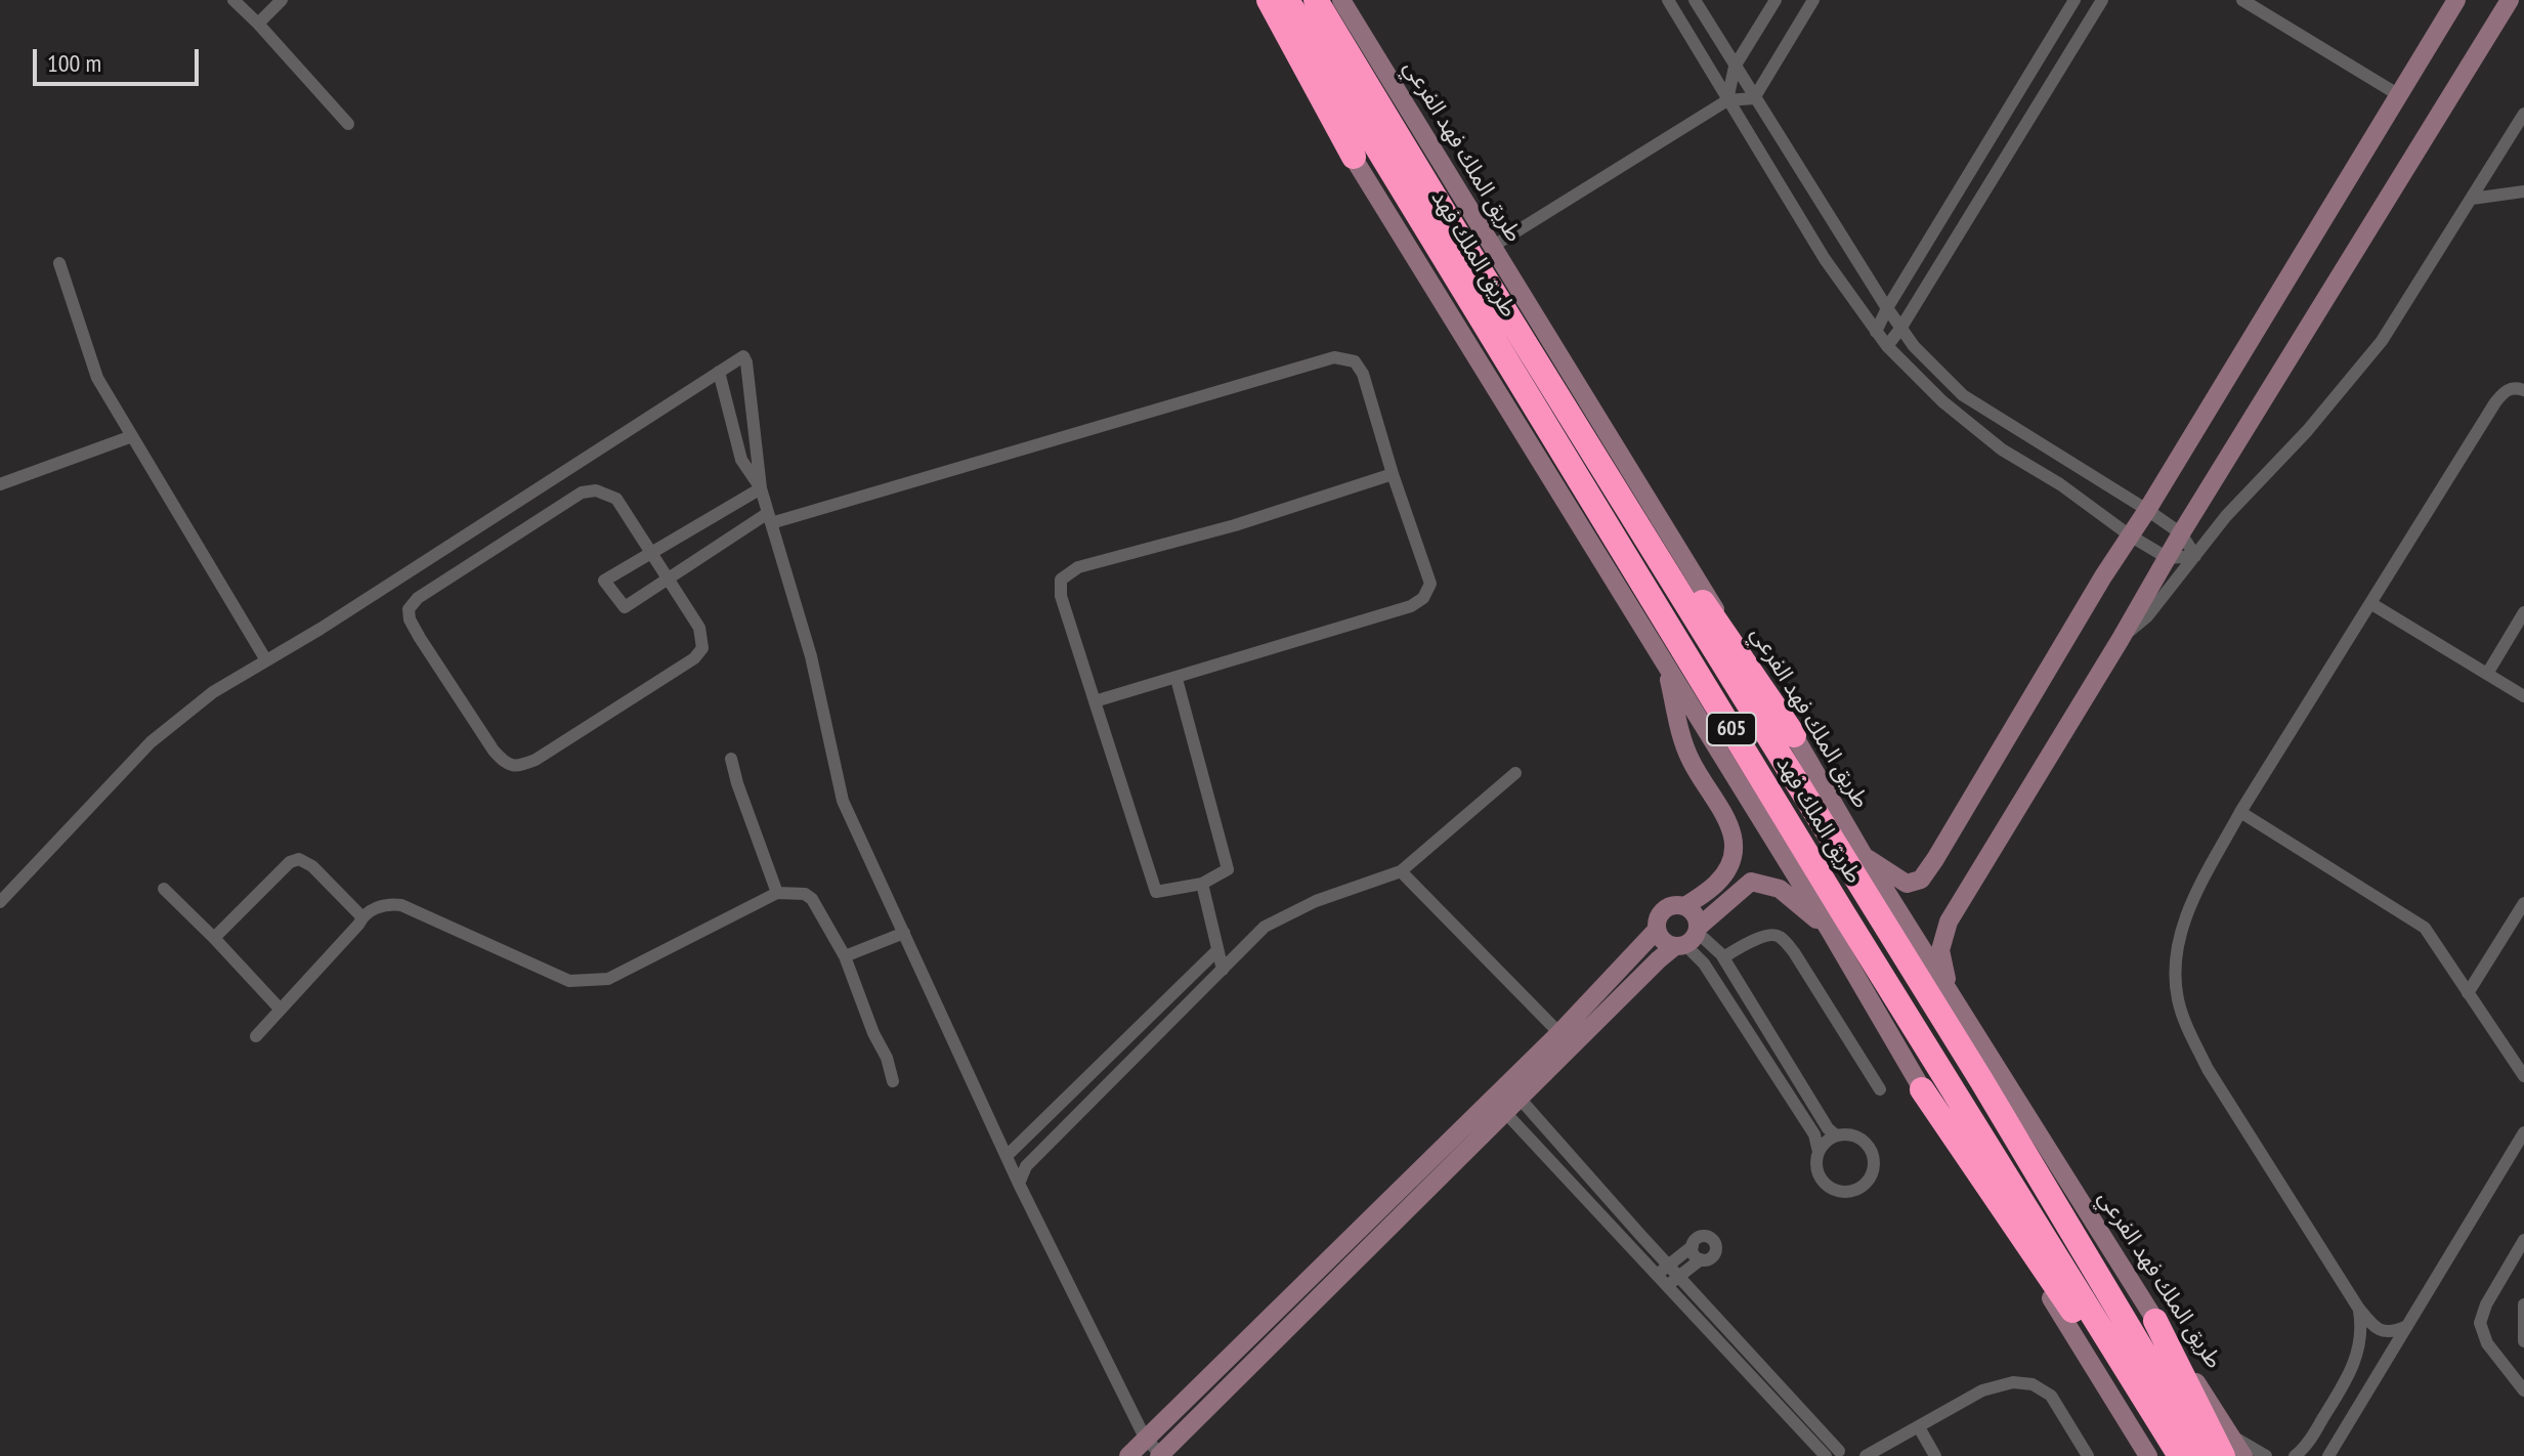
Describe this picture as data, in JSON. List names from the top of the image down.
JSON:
{
  "streets": {
    "highway": ["طريق الملك فهد", "605"],
    "main road": ["طريق الملك فهد الفرعي"]
  },
  "scale_bar": "100 m"
}
